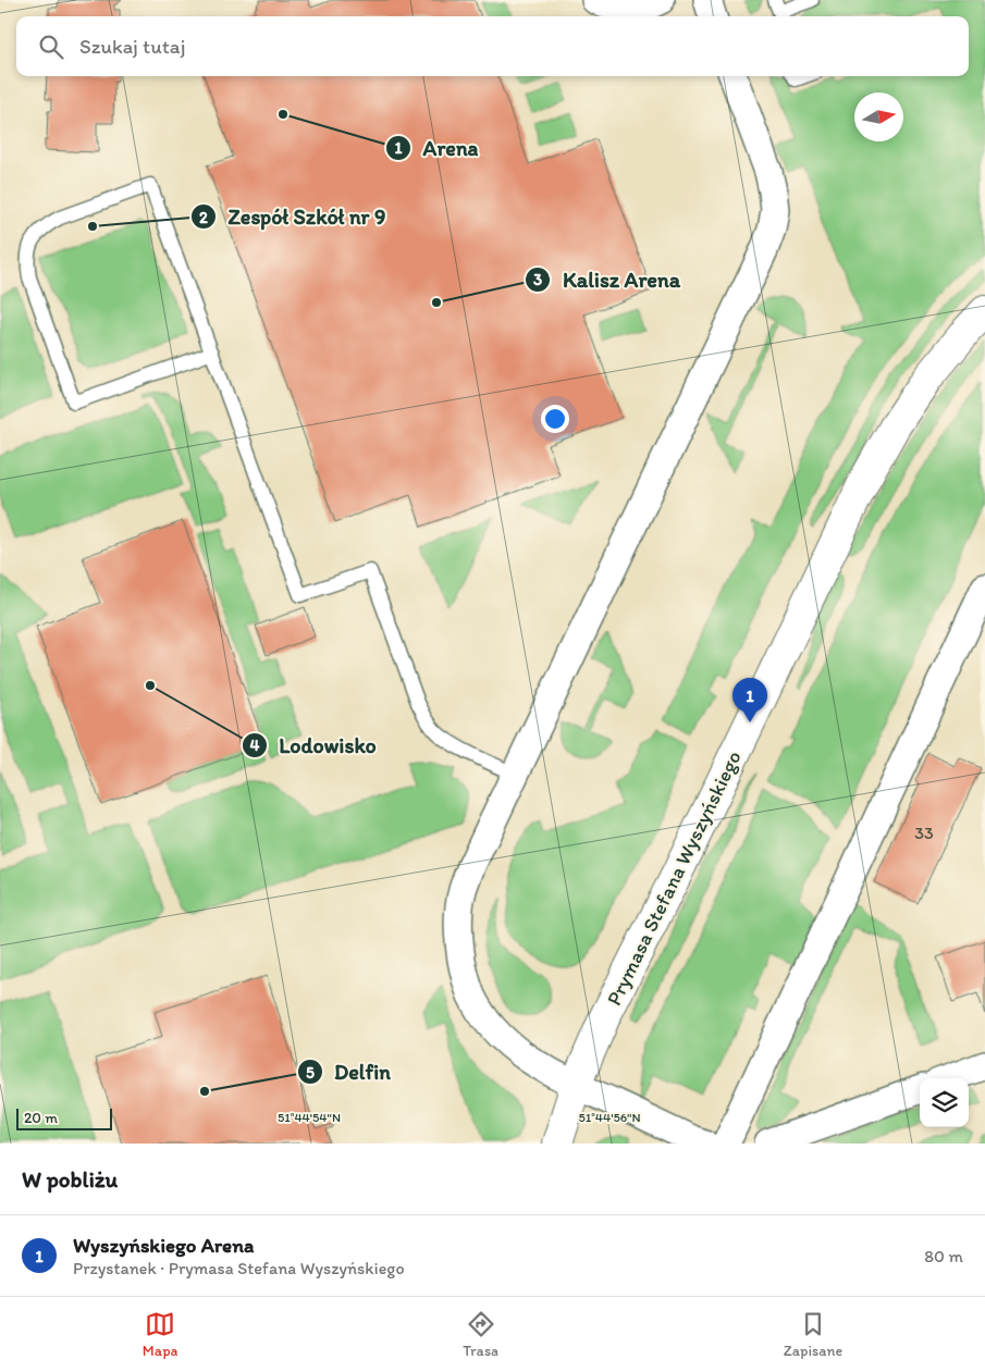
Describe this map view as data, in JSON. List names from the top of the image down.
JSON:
{
  "streets": {
    "street": ["Prymasa Stefana Wyszyńskiego"]
  },
  "places": [
    "Arena",
    "Zespół Szkół nr 9",
    "Kalisz Arena",
    "Lodowisko",
    "Delfin"
  ],
  "house_numbers": ["33"],
  "scale_bar": "20 m",
  "north": "right",
  "page": {
    "search": "Szukaj tutaj",
    "pins": "1",
    "scale": "20 m",
    "heading": "W pobliżu",
    "list": [
      {
        "mark": "1",
        "name": "Wyszyńskiego Arena",
        "note": "Przystanek · Prymasa Stefana Wyszyńskiego",
        "value": "80 m"
      }
    ],
    "nav": ["Mapa", "Trasa", "Zapisane"]
  },
  "coordinates": ["51°44'54\"N", "51°44'56\"N"]
}
